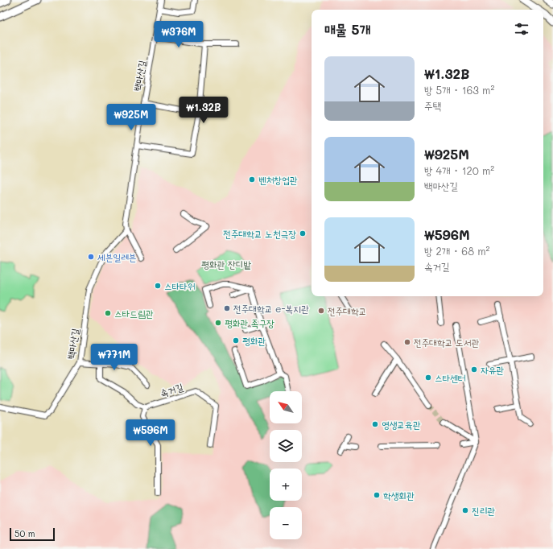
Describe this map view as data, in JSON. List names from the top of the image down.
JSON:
{
  "streets": {
    "street": ["백마산길", "속거길"]
  },
  "crossings": [
    ["백마산길", "속거길"]
  ],
  "parks": ["평화관 잔디밭"],
  "places": [
    "벤처창업관",
    "전주대학교 노천극장",
    "세븐일레븐",
    "스타타워",
    "전주대학교 e-복지관",
    "전주대학교",
    "스타드림관",
    "평화관 족구장",
    "평화관",
    "전주대학교 도서관",
    "자유관",
    "스타센터",
    "영생교육관",
    "학생회관",
    "진리관"
  ],
  "scale_bar": "50 m",
  "north": "top left",
  "page": {
    "heading": "매물 5개",
    "price": [
      "₩376M",
      "₩1.32B",
      "₩925M",
      "₩771M",
      "₩596M"
    ],
    "list": [
      {
        "name": "₩1.32B",
        "note": "방 5개 · 163 m² · 주택"
      },
      {
        "name": "₩925M",
        "note": "방 4개 · 120 m² · 백마산길"
      },
      {
        "name": "₩596M",
        "note": "방 2개 · 68 m² · 속거길"
      }
    ],
    "map_buttons": ["+", "−"],
    "scale": "50 m"
  }
}
